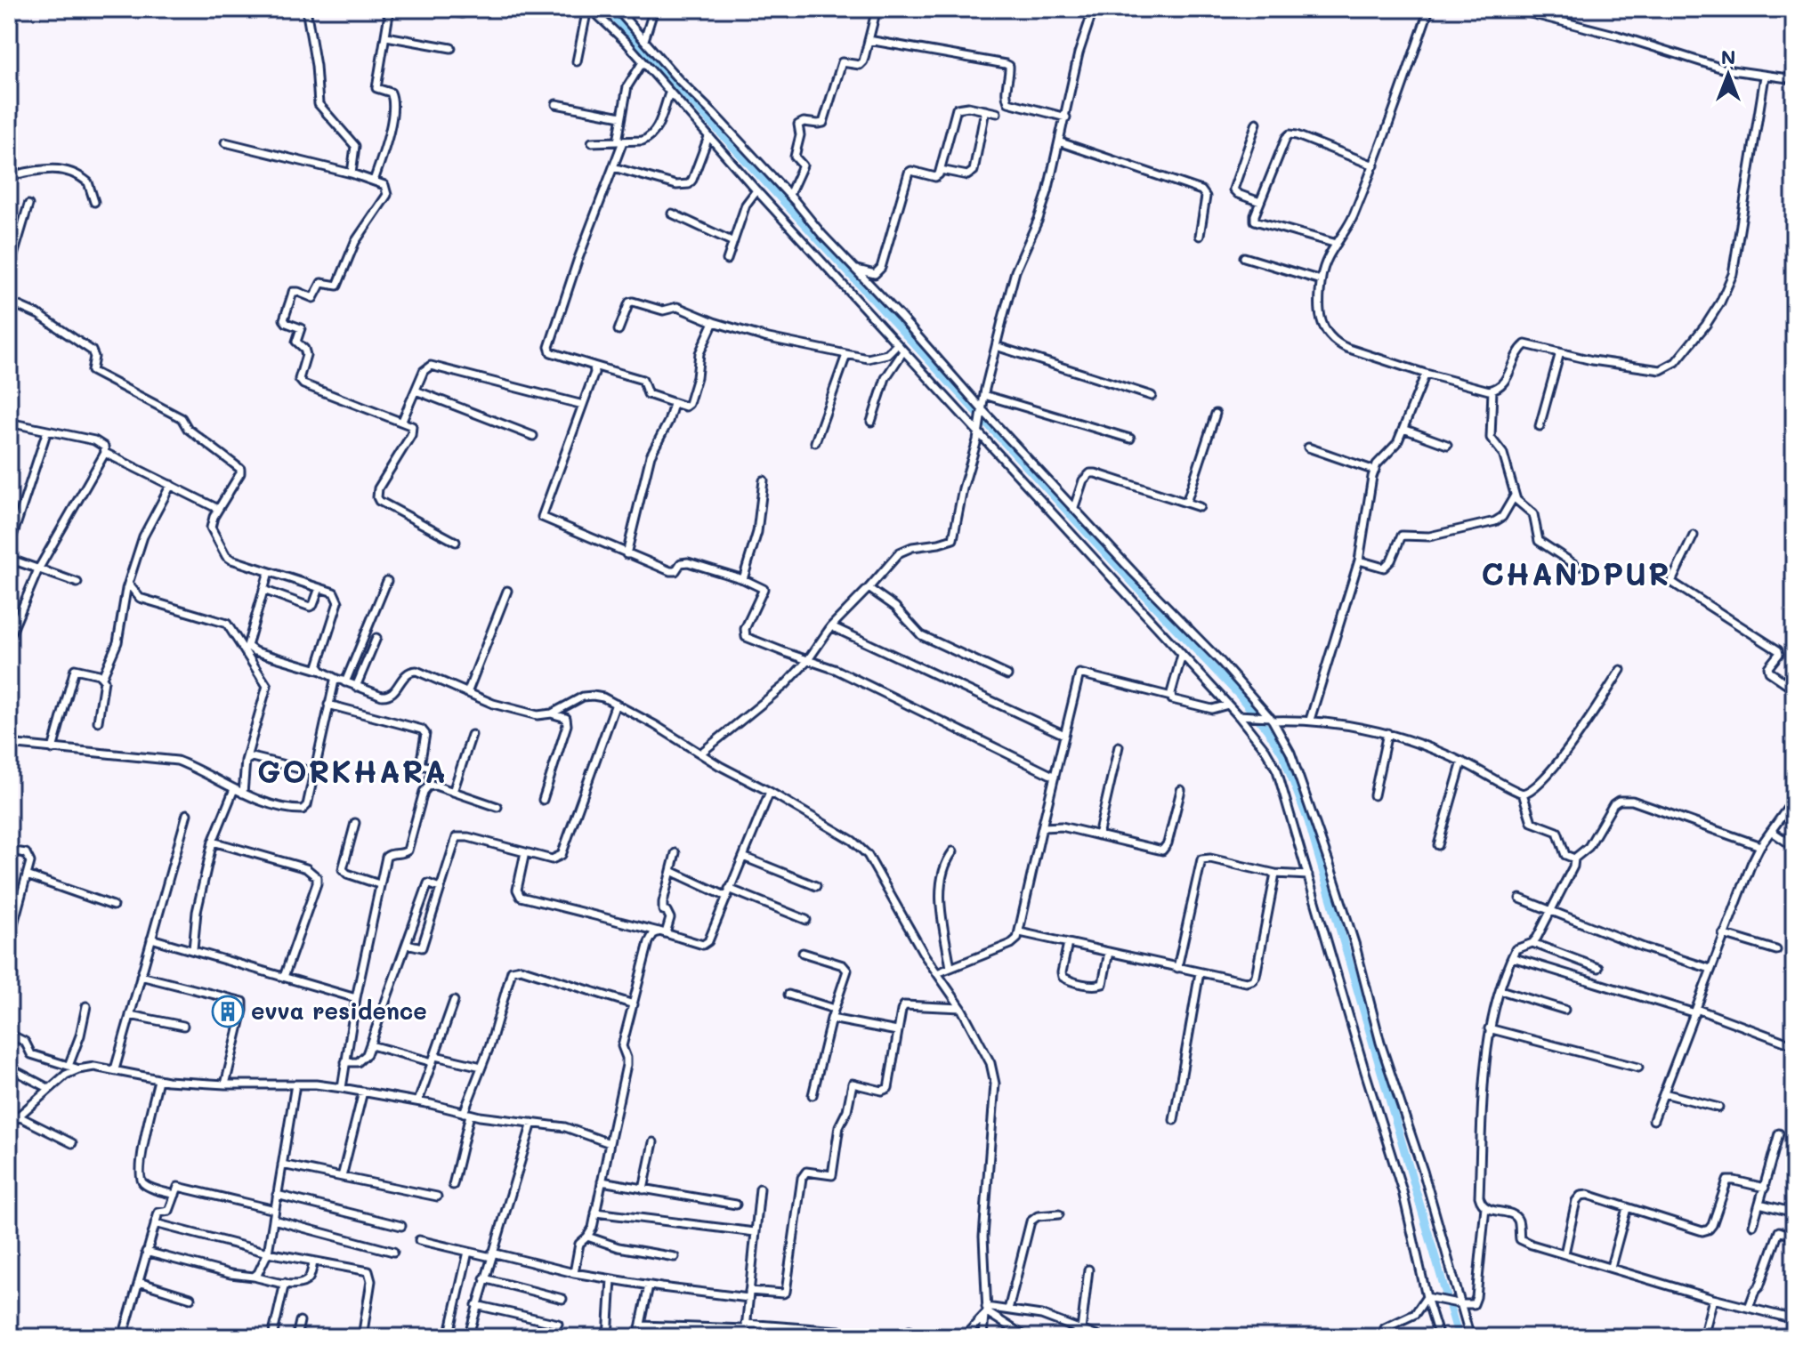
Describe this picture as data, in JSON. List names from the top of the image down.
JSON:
{
  "districts": ["CHANDPUR", "GORKHARA"],
  "places": {
    "building": ["evva residence"]
  },
  "north": "top"
}
